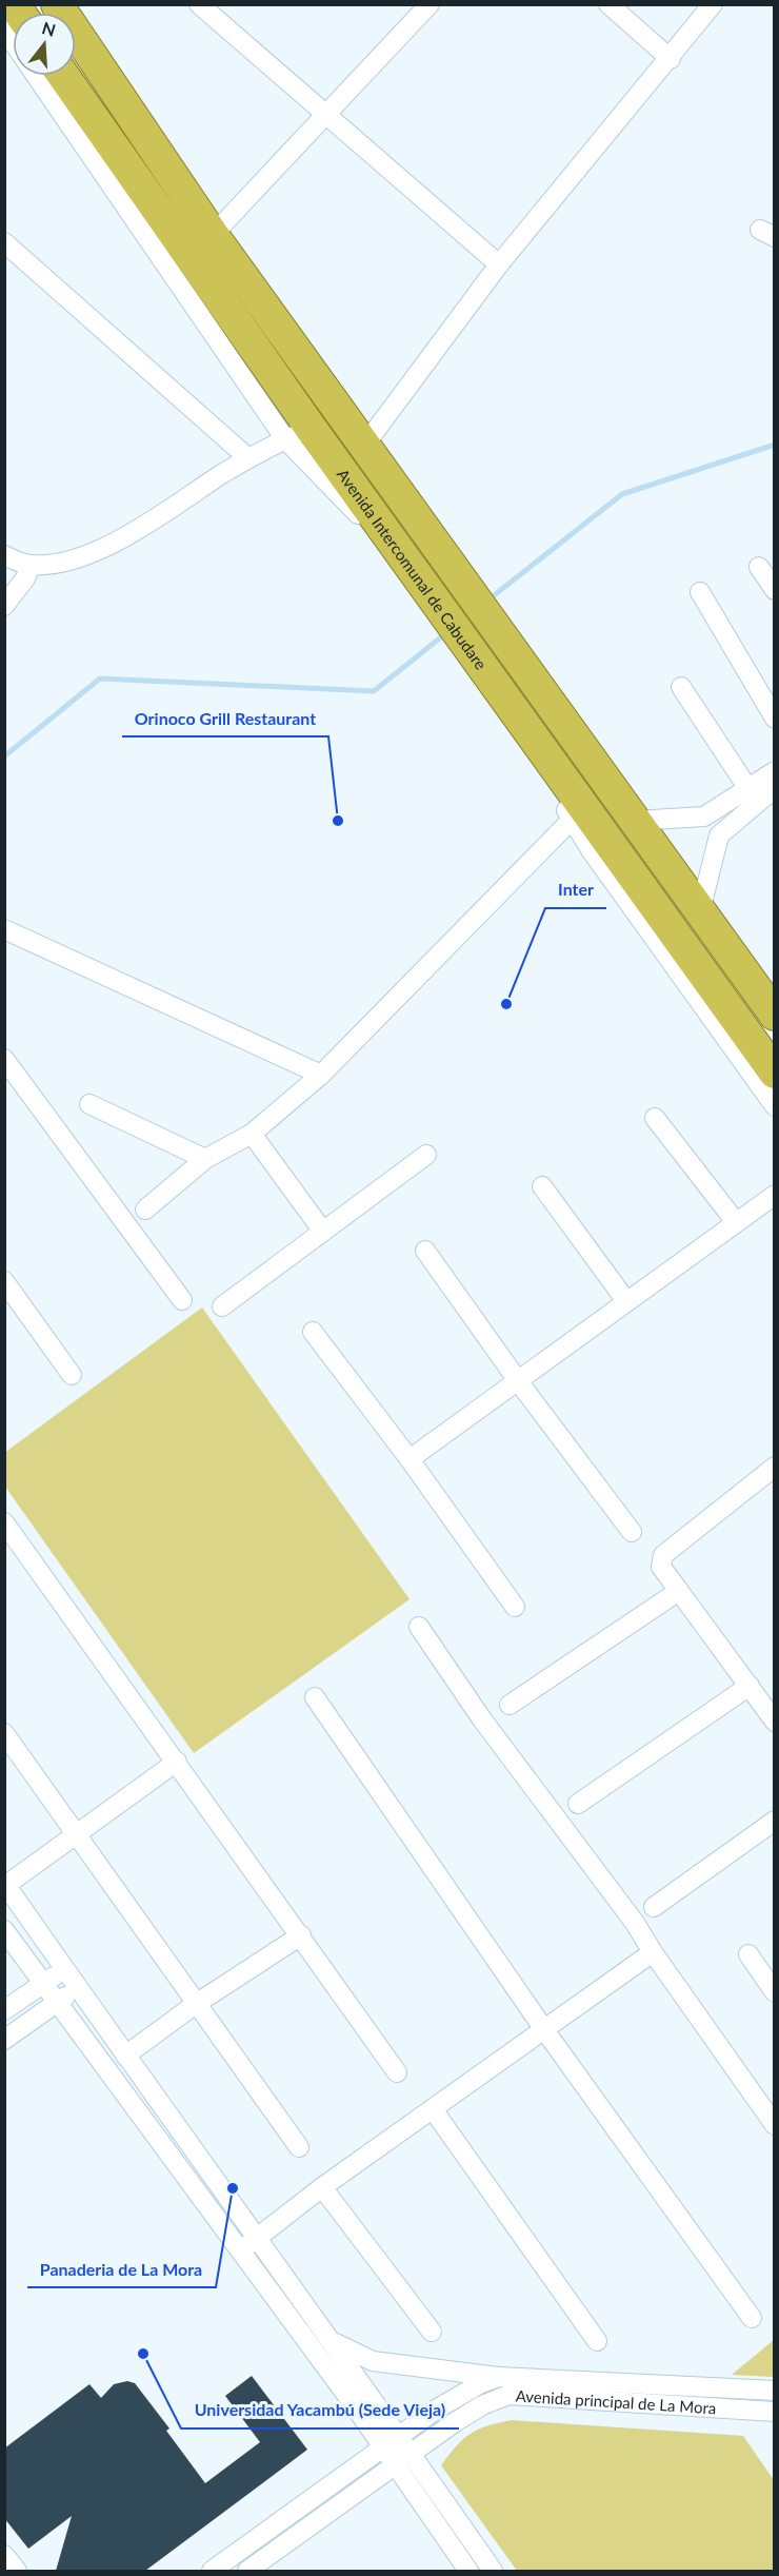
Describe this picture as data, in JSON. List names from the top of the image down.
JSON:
{
  "streets": {
    "highway": ["Avenida Intercomunal de Cabudare"],
    "street": ["Avenida principal de La Mora"]
  },
  "places": [
    "Orinoco Grill Restaurant",
    "Inter",
    "Panaderia de La Mora",
    "Universidad Yacambú (Sede Vieja)"
  ],
  "north": "top"
}
